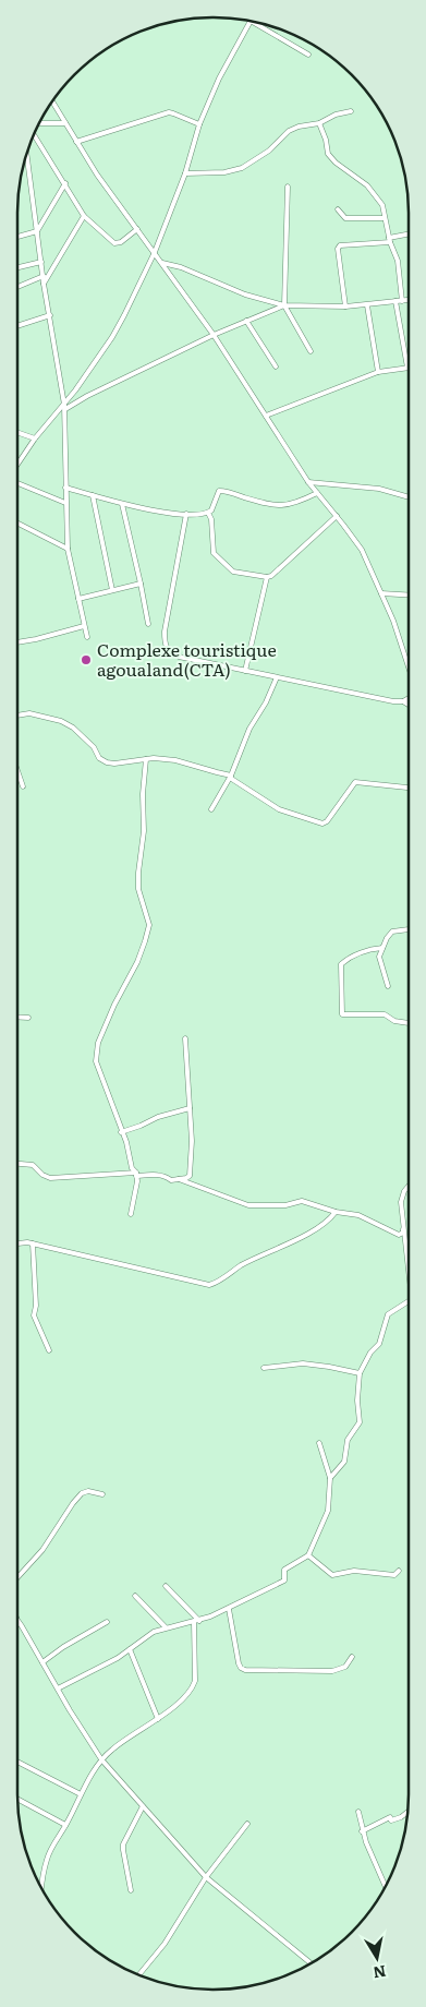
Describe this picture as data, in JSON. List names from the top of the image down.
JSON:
{
  "places": ["Complexe touristique agoualand(CTA)"],
  "north": "bottom"
}
